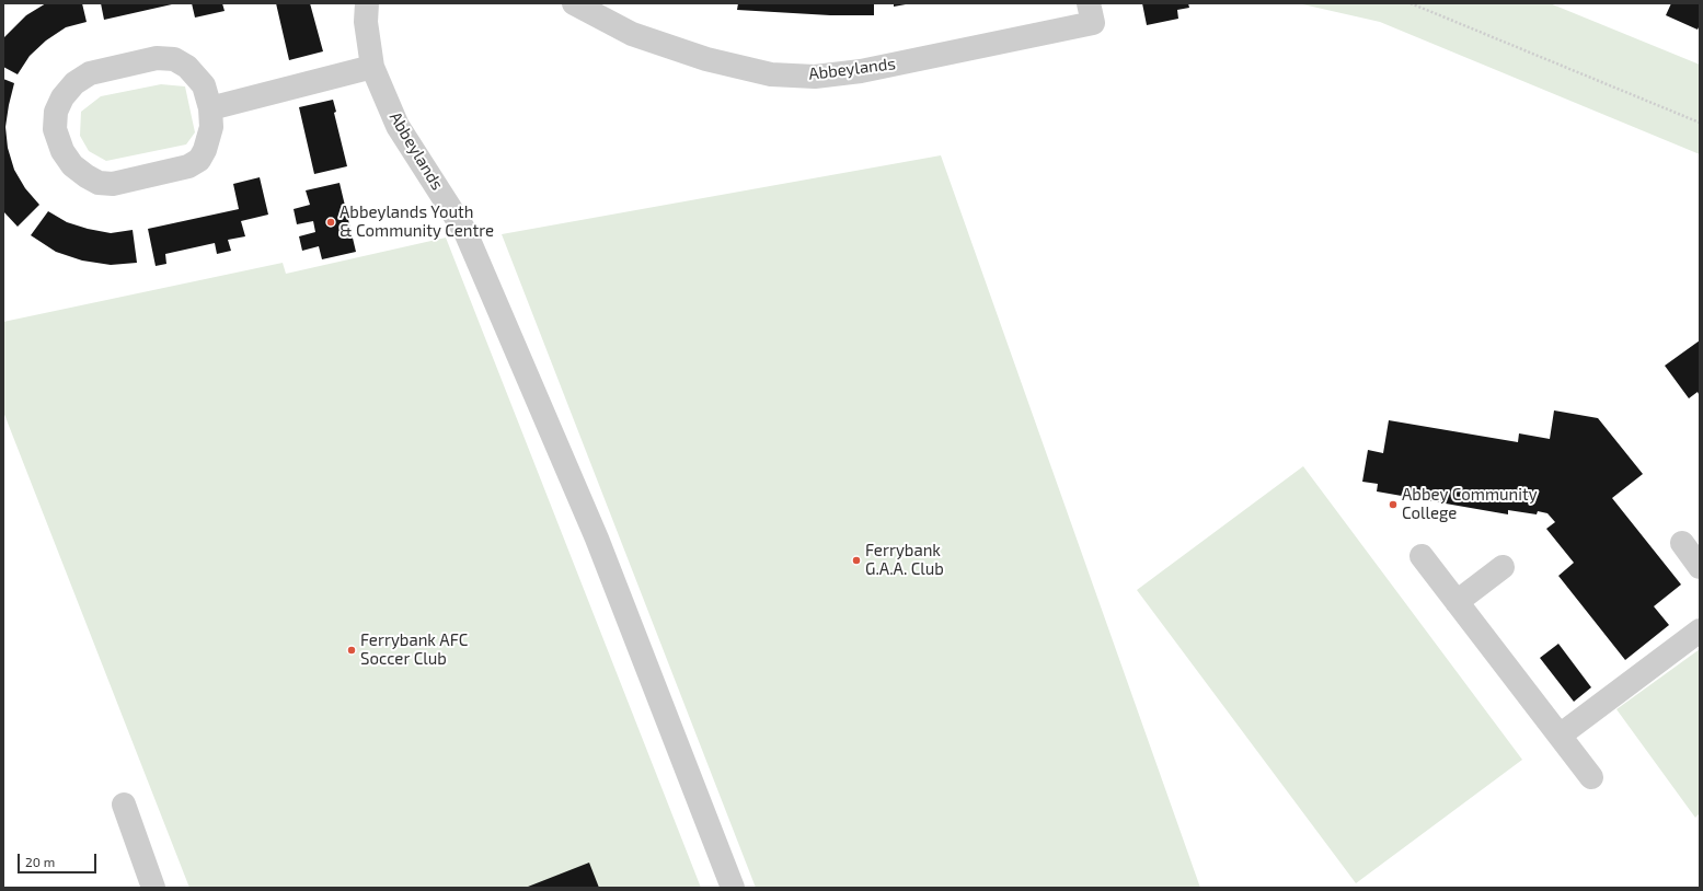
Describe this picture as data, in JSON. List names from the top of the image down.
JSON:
{
  "streets": {
    "street": ["Abbeylands"]
  },
  "places": [
    "Abbeylands Youth & Community Centre",
    "Abbey Community College",
    "Ferrybank G.A.A. Club",
    "Ferrybank AFC Soccer Club"
  ],
  "scale_bar": "20 m"
}
